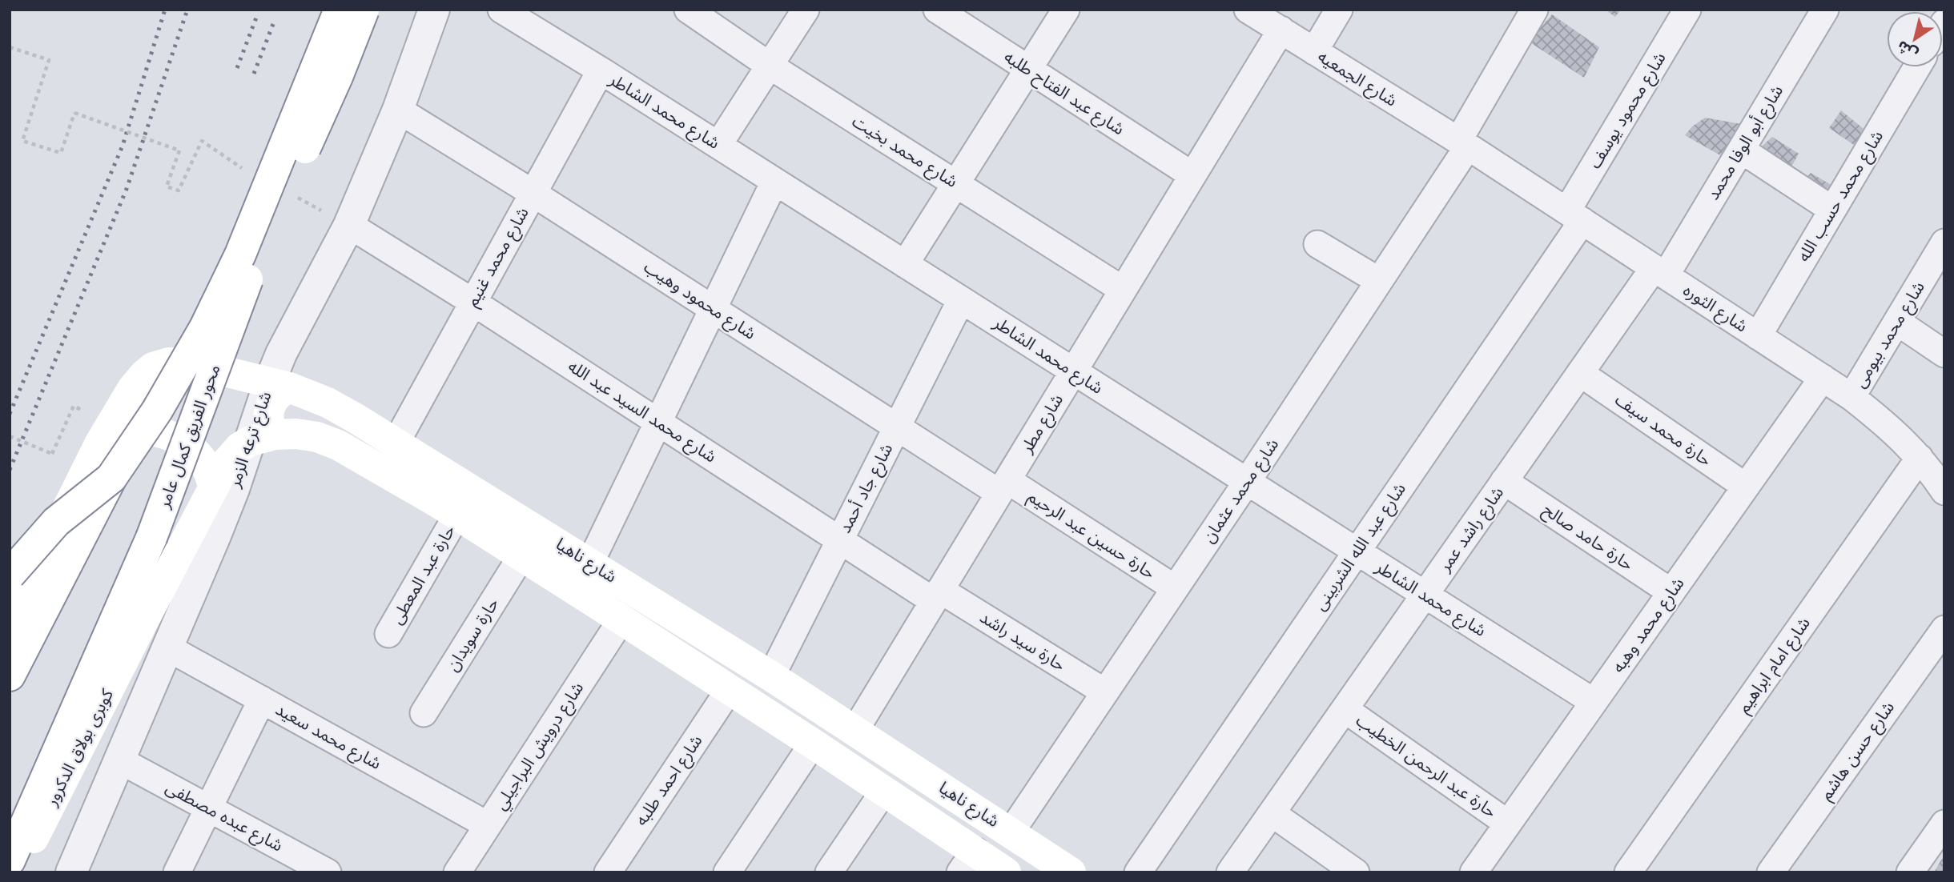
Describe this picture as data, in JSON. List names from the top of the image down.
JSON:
{
  "streets": {
    "main road": ["محور الفريق كمال عامر", "شارع ناهيا", "كوبرى بولاق الدكرور"],
    "street": [
      "شارع الجمعيه",
      "شارع عبد الفتاح طلبه",
      "شارع محمود يوسف",
      "شارع محمد الشاطر",
      "شارع أبو الوفا محمد",
      "شارع محمد بخيت",
      "شارع محمد حسب الله",
      "شارع محمد غنيم",
      "شارع محمود وهيب",
      "شارع الثوره",
      "شارع محمد بيومى",
      "شارع محمد السيد عبد الله",
      "شارع مطر",
      "حارة محمد سيف",
      "شارع ترعه الزمر",
      "شارع جاد أحمد",
      "شارع محمد عثمان",
      "شارع راشد عمر",
      "حارة حسين عبد الرحيم",
      "حارة حامد صالح",
      "شارع عبد الله الشربينى",
      "حارة عبد المعطى",
      "شارع محمد وهبه",
      "حارة سويدان",
      "حارة سيد راشد",
      "شارع امام ابراهيم",
      "شارع محمد سعيد",
      "شارع درويش البراجيلي",
      "شارع حسن هاشم",
      "حارة عبد الرحمن الخطيب",
      "شارع احمد طلبه",
      "شارع عبده مصطفى"
    ]
  },
  "crossings": [
    ["شارع الجمعيه", "شارع الثوره"],
    ["شارع الجمعيه", "شارع مطر"],
    ["شارع الجمعيه", "شارع محمد عثمان"],
    ["شارع عبد الفتاح طلبه", "شارع مطر"],
    ["شارع محمود يوسف", "شارع الثوره"],
    ["شارع محمود يوسف", "شارع عبد الله الشربينى"],
    ["شارع محمد الشاطر", "شارع محمد غنيم"],
    ["شارع محمد الشاطر", "شارع مطر"],
    ["شارع محمد الشاطر", "شارع جاد أحمد"],
    ["شارع محمد الشاطر", "شارع محمد عثمان"],
    ["شارع محمد الشاطر", "شارع راشد عمر"],
    ["شارع محمد الشاطر", "شارع عبد الله الشربينى"],
    ["شارع محمد الشاطر", "شارع محمد وهبه"],
    ["شارع أبو الوفا محمد", "شارع الثوره"],
    ["شارع أبو الوفا محمد", "شارع راشد عمر"],
    ["شارع محمد بخيت", "شارع مطر"],
    ["شارع محمد حسب الله", "شارع الثوره"],
    ["شارع محمد غنيم", "شارع محمود وهيب"],
    ["شارع محمد غنيم", "شارع محمد السيد عبد الله"],
    ["شارع محمد غنيم", "شارع ناهيا"],
    ["شارع محمود وهيب", "شارع مطر"],
    ["شارع محمود وهيب", "شارع ترعه الزمر"],
    ["شارع محمود وهيب", "شارع جاد أحمد"],
    ["شارع محمود وهيب", "حارة حسين عبد الرحيم"],
    ["شارع الثوره", "شارع محمد بيومى"],
    ["شارع الثوره", "شارع محمد عثمان"],
    ["شارع الثوره", "شارع راشد عمر"],
    ["شارع الثوره", "شارع عبد الله الشربينى"],
    ["شارع الثوره", "شارع محمد وهبه"],
    ["شارع الثوره", "شارع امام ابراهيم"],
    ["شارع محمد السيد عبد الله", "شارع مطر"],
    ["شارع محمد السيد عبد الله", "شارع ترعه الزمر"],
    ["شارع محمد السيد عبد الله", "شارع جاد أحمد"],
    ["شارع محمد السيد عبد الله", "حارة سيد راشد"],
    ["شارع مطر", "حارة حسين عبد الرحيم"],
    ["شارع مطر", "شارع ناهيا"],
    ["شارع مطر", "حارة سيد راشد"],
    ["حارة محمد سيف", "شارع راشد عمر"],
    ["حارة محمد سيف", "شارع محمد وهبه"],
    ["شارع ترعه الزمر", "شارع ناهيا"],
    ["شارع ترعه الزمر", "شارع محمد سعيد"],
    ["شارع ترعه الزمر", "شارع عبده مصطفى"],
    ["شارع جاد أحمد", "شارع ناهيا"],
    ["شارع محمد عثمان", "حارة حسين عبد الرحيم"],
    ["شارع محمد عثمان", "شارع ناهيا"],
    ["شارع محمد عثمان", "حارة سيد راشد"],
    ["شارع راشد عمر", "حارة حامد صالح"],
    ["شارع راشد عمر", "حارة عبد الرحمن الخطيب"],
    ["حارة حامد صالح", "شارع محمد وهبه"],
    ["شارع ناهيا", "حارة عبد المعطى"],
    ["شارع ناهيا", "حارة سويدان"],
    ["شارع ناهيا", "شارع درويش البراجيلي"],
    ["شارع ناهيا", "شارع احمد طلبه"],
    ["شارع محمد وهبه", "حارة عبد الرحمن الخطيب"],
    ["شارع محمد سعيد", "شارع درويش البراجيلي"]
  ],
  "north": "bottom left"
}
